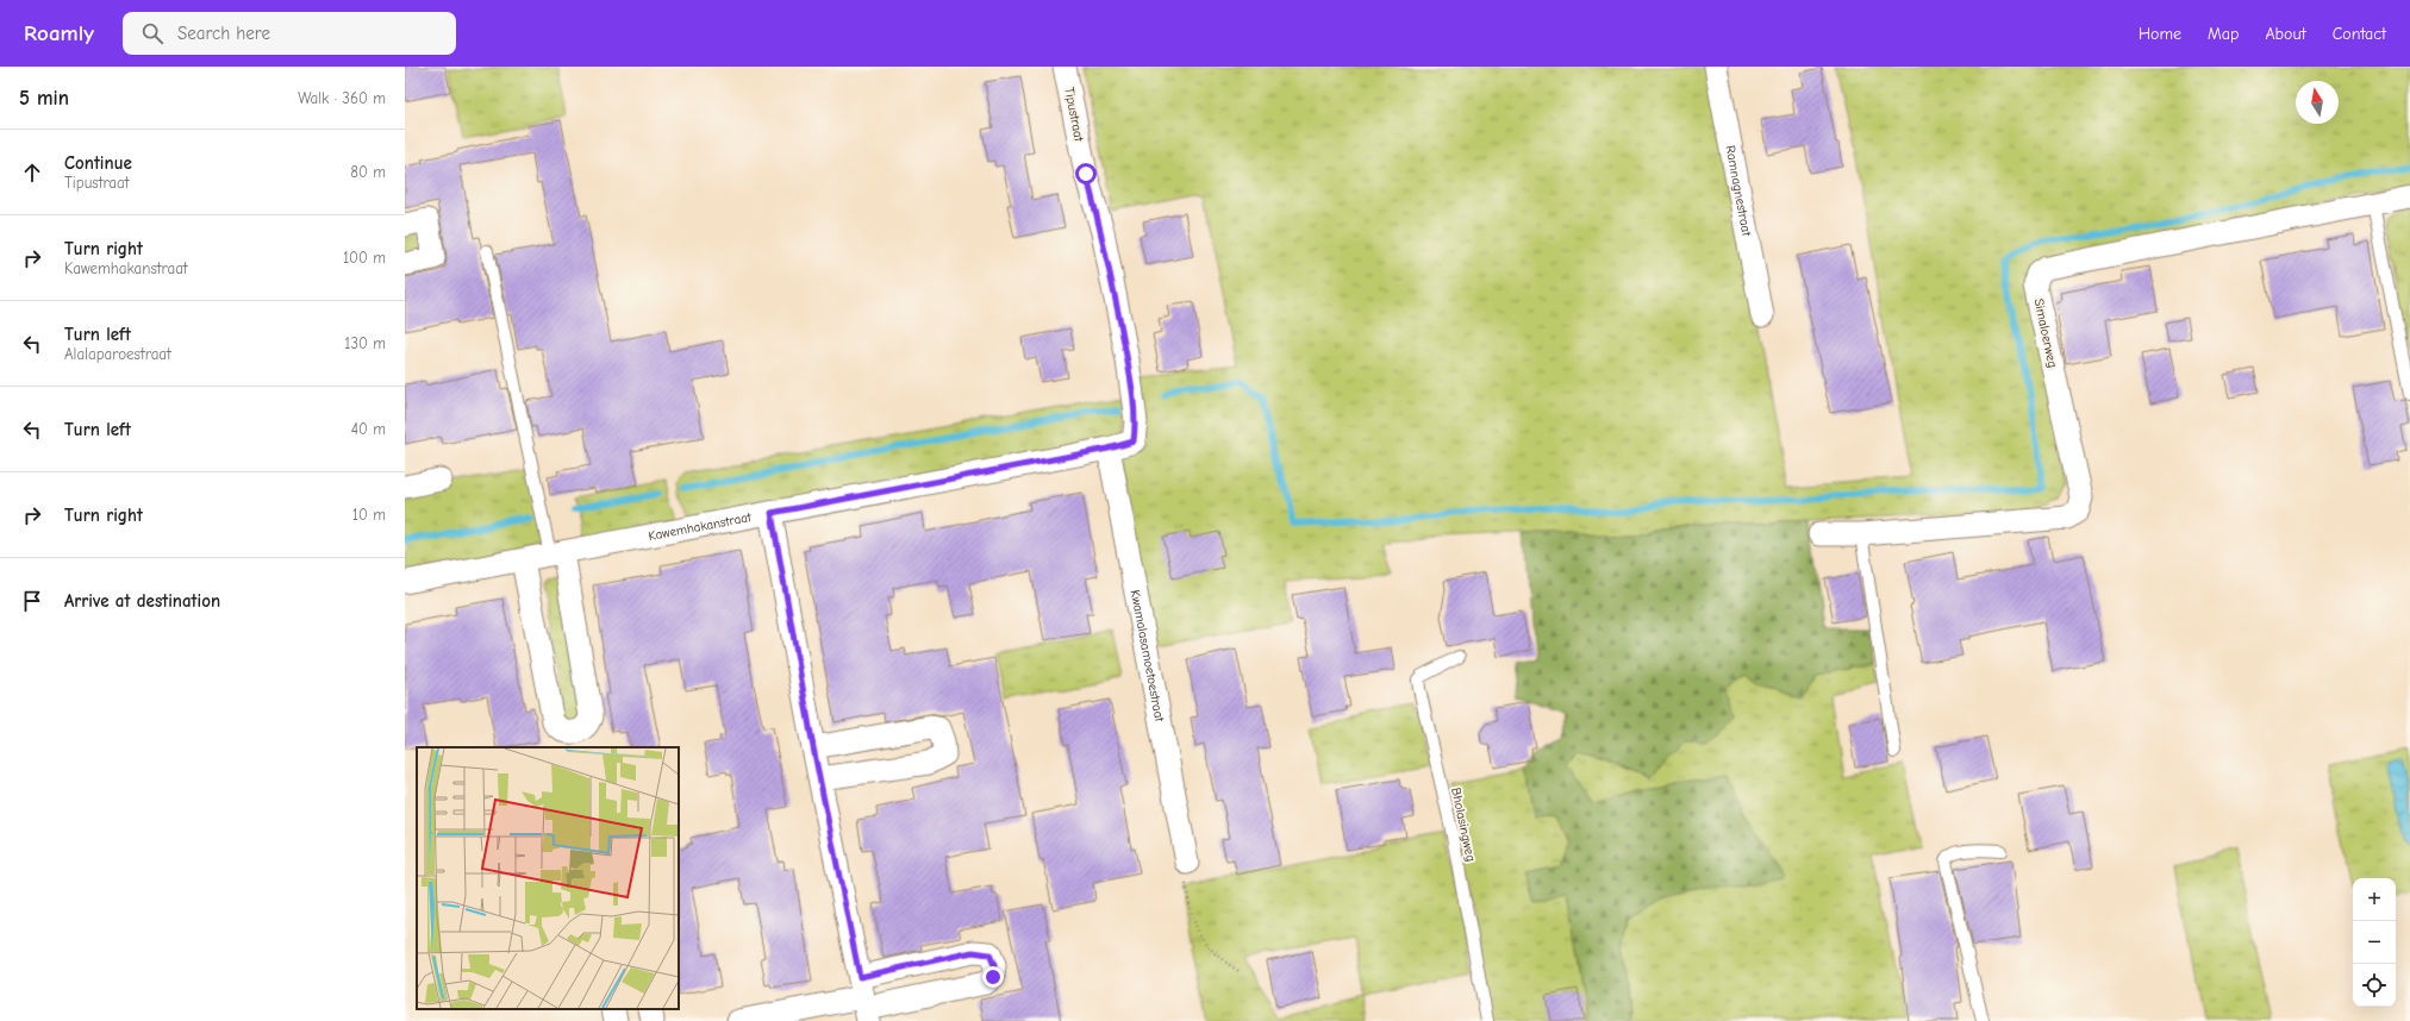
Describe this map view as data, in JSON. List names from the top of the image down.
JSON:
{
  "streets": {
    "street": [
      "Tipustraat",
      "Ramnagnestraat",
      "Simaloerweg",
      "Kawemhakanstraat",
      "Kwamalasamoetoestraat"
    ],
    "lane": ["Bholasingweg"]
  },
  "crossings": [
    ["Tipustraat", "Kawemhakanstraat"],
    ["Kawemhakanstraat", "Kwamalasamoetoestraat"]
  ],
  "north": "top",
  "page": {
    "header": "Roamly",
    "search": "Search here",
    "nav": [
      "Home",
      "Map",
      "About",
      "Contact"
    ],
    "heading": ["5 min", "Walk · 360 m"],
    "list": [
      ["Continue", "Tipustraat", "80 m"],
      ["Turn right", "Kawemhakanstraat", "100 m"],
      ["Turn left", "Alalaparoestraat", "130 m"],
      ["Turn left", "40 m"],
      ["Turn right", "10 m"],
      "Arrive at destination"
    ],
    "map_buttons": ["+", "−"]
  }
}
